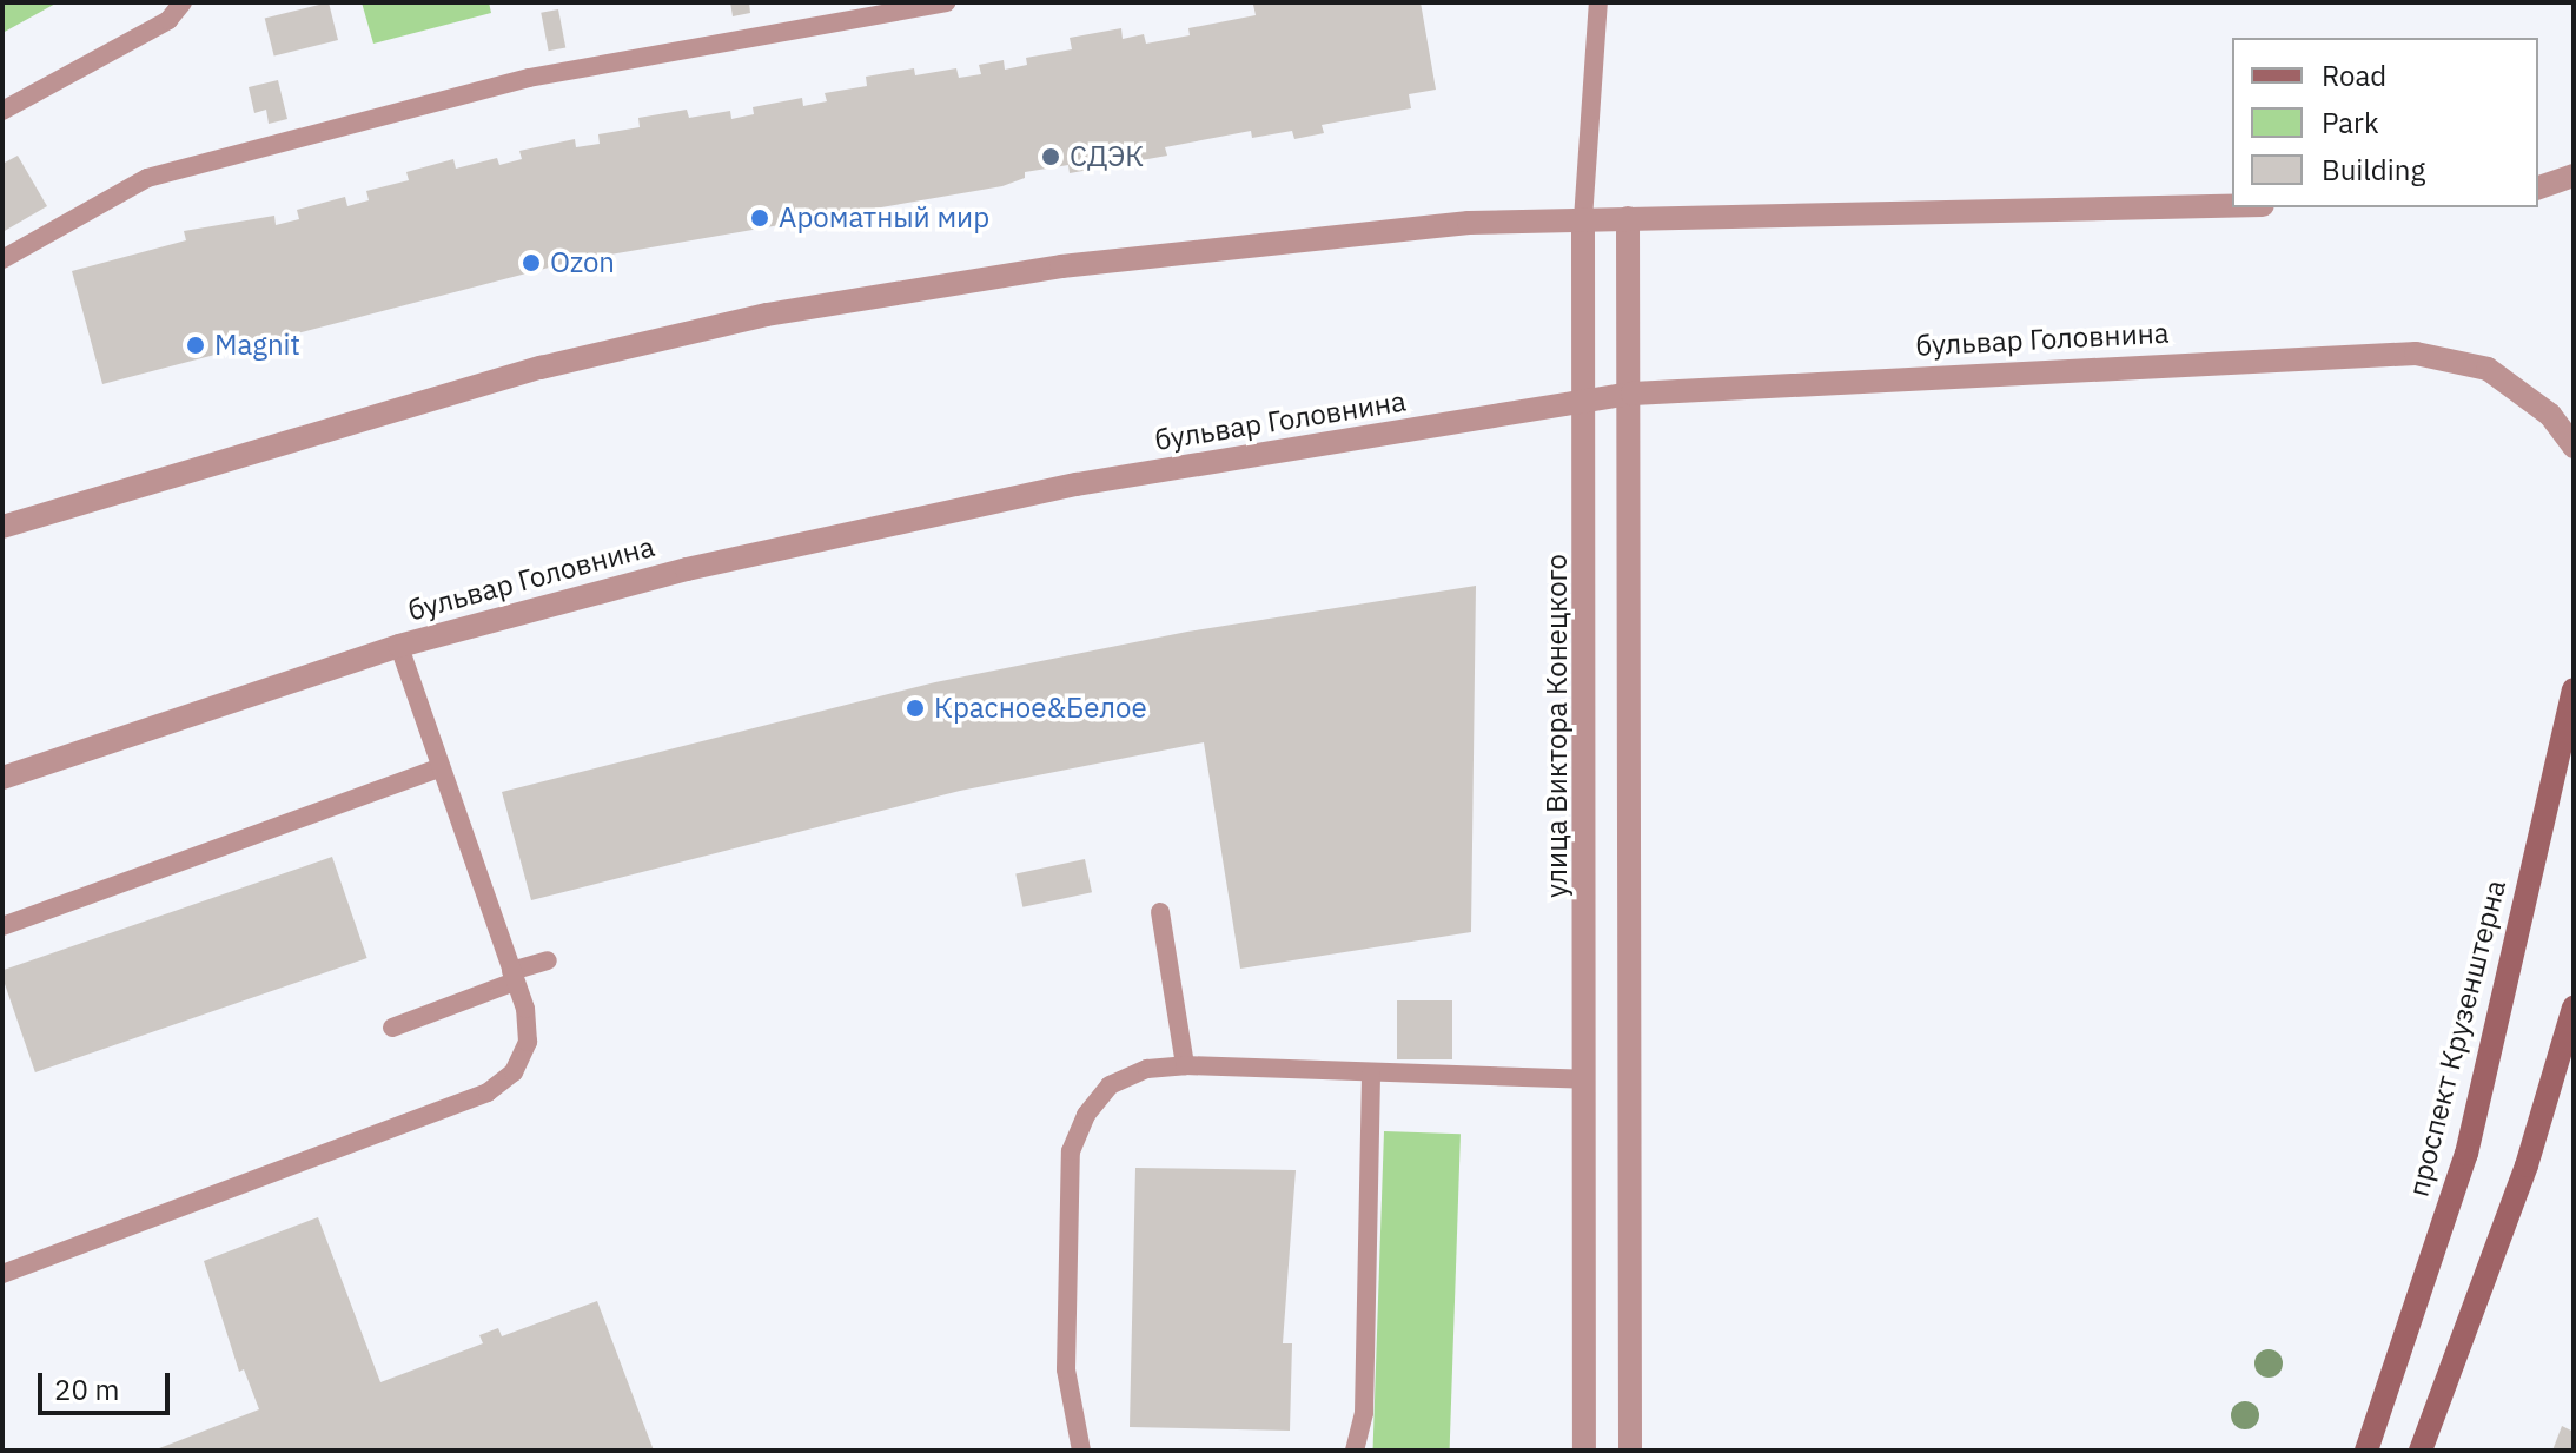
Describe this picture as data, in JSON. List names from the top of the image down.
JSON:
{
  "streets": {
    "main road": ["проспект Крузенштерна"],
    "street": ["бульвар Головнина", "улица Виктора Конецкого"]
  },
  "crossings": [
    ["бульвар Головнина", "улица Виктора Конецкого"]
  ],
  "places": [
    "СДЭК",
    "Ароматный мир",
    "Ozon",
    "Magnit",
    "Красное&Белое"
  ],
  "legend": ["Road", "Park", "Building"],
  "scale_bar": "20 m"
}
